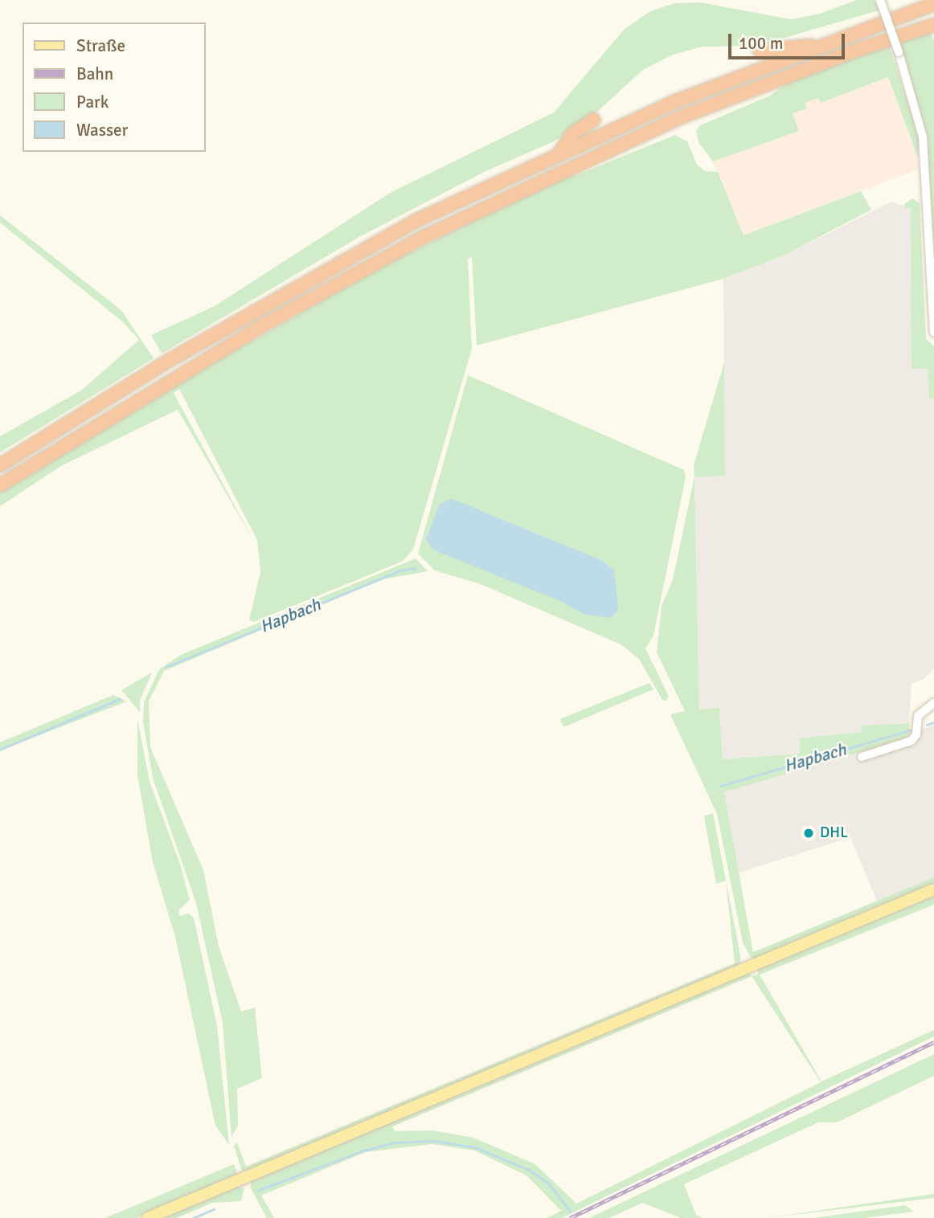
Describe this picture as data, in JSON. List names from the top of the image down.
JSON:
{
  "water": ["Hapbach"],
  "places": ["DHL"],
  "legend": [
    "Straße",
    "Bahn",
    "Park",
    "Wasser"
  ],
  "scale_bar": "100 m"
}
